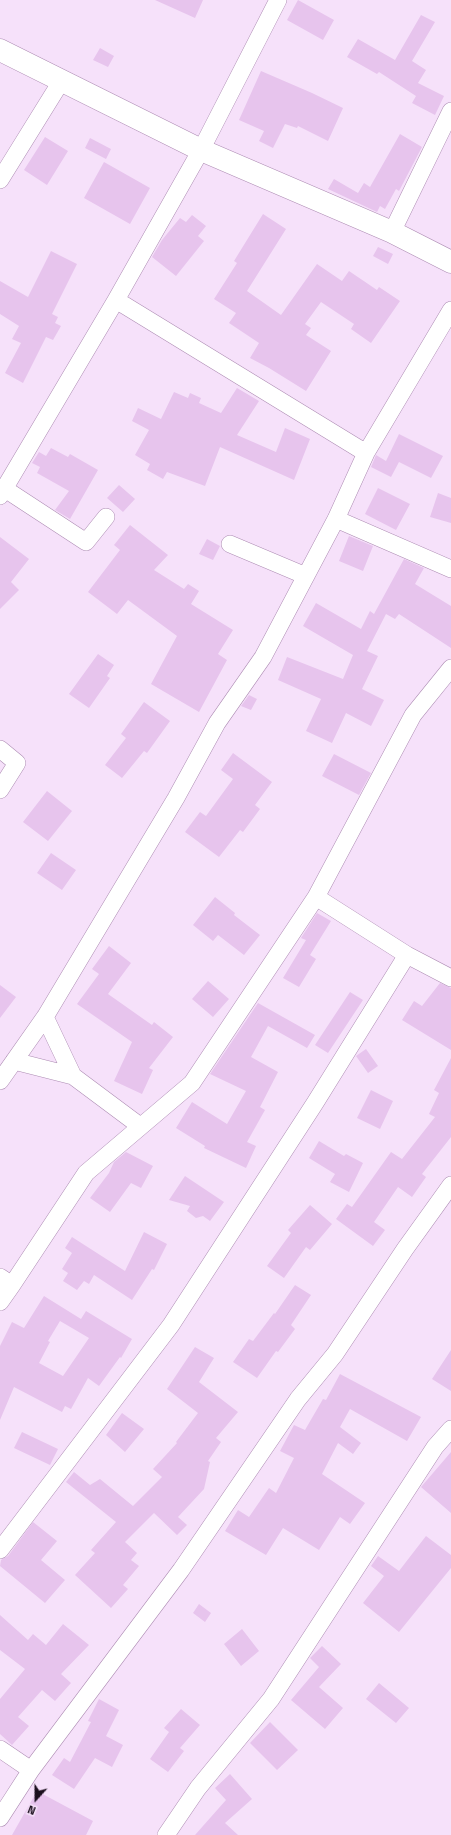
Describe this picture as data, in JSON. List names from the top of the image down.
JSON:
{
  "north": "bottom"
}
